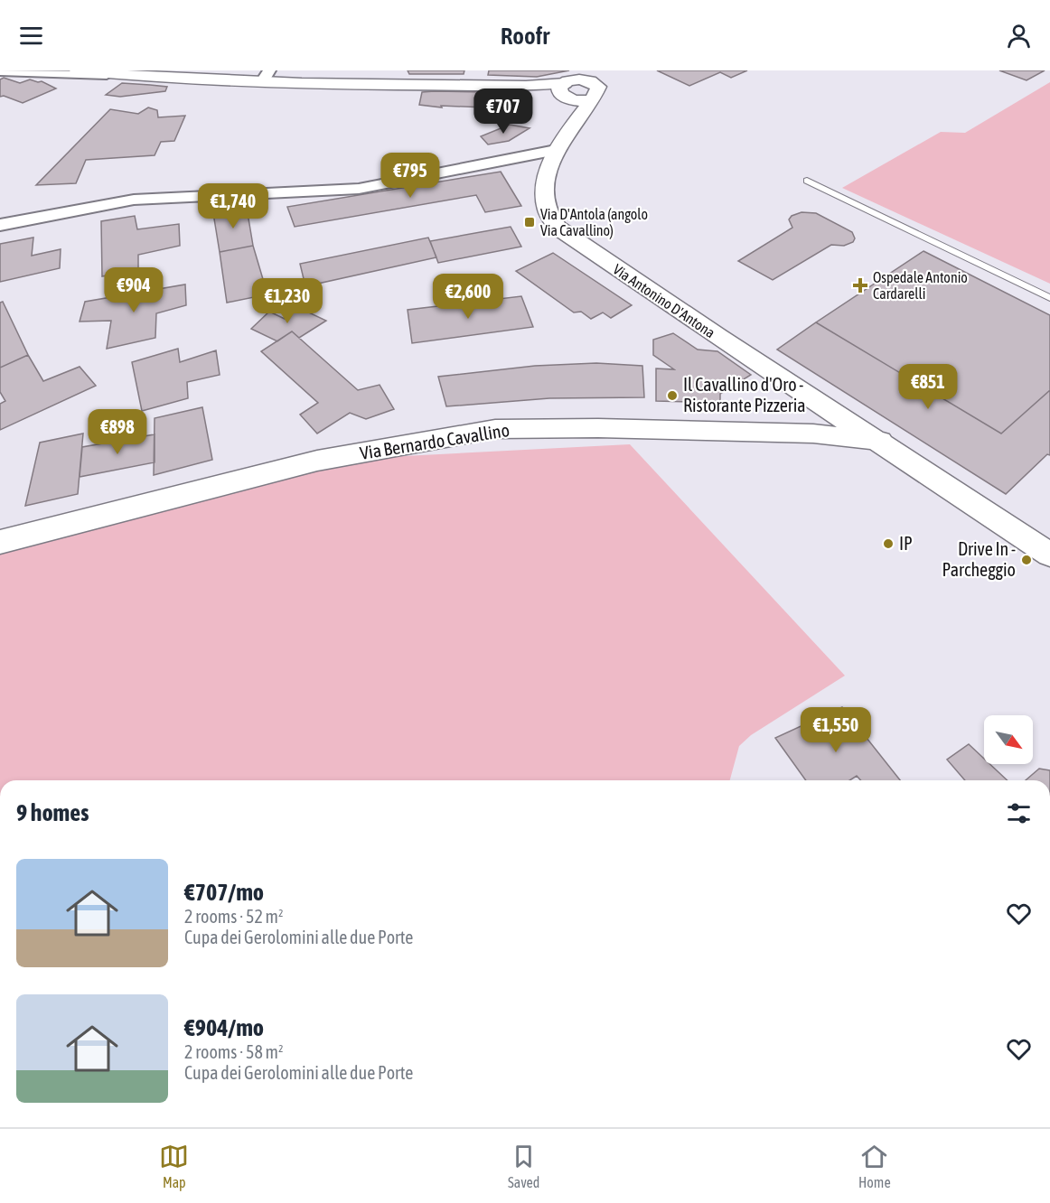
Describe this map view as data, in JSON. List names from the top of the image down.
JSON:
{
  "streets": {
    "main road": ["Via Antonino D'Antona", "Via Bernardo Cavallino"]
  },
  "crossings": [
    ["Via Antonino D'Antona", "Via Bernardo Cavallino"]
  ],
  "places": {
    "transit": ["Via D'Antola (angolo Via Cavallino)"],
    "health": ["Ospedale Antonio Cardarelli"],
    "other": ["Il Cavallino d'Oro - Ristorante Pizzeria", "IP", "Drive In - Parcheggio"]
  },
  "north": "bottom right",
  "page": {
    "header": "Roofr",
    "price": [
      "€707",
      "€795",
      "€1,740",
      "€904",
      "€2,600",
      "€1,230",
      "€851",
      "€898",
      "€1,550"
    ],
    "heading": "9 homes",
    "list": [
      {
        "name": "€707/mo",
        "note": "2 rooms · 52 m² · Cupa dei Gerolomini alle due Porte"
      },
      {
        "name": "€904/mo",
        "note": "2 rooms · 58 m² · Cupa dei Gerolomini alle due Porte"
      }
    ],
    "tabs": ["Map", "Saved", "Home"]
  }
}
